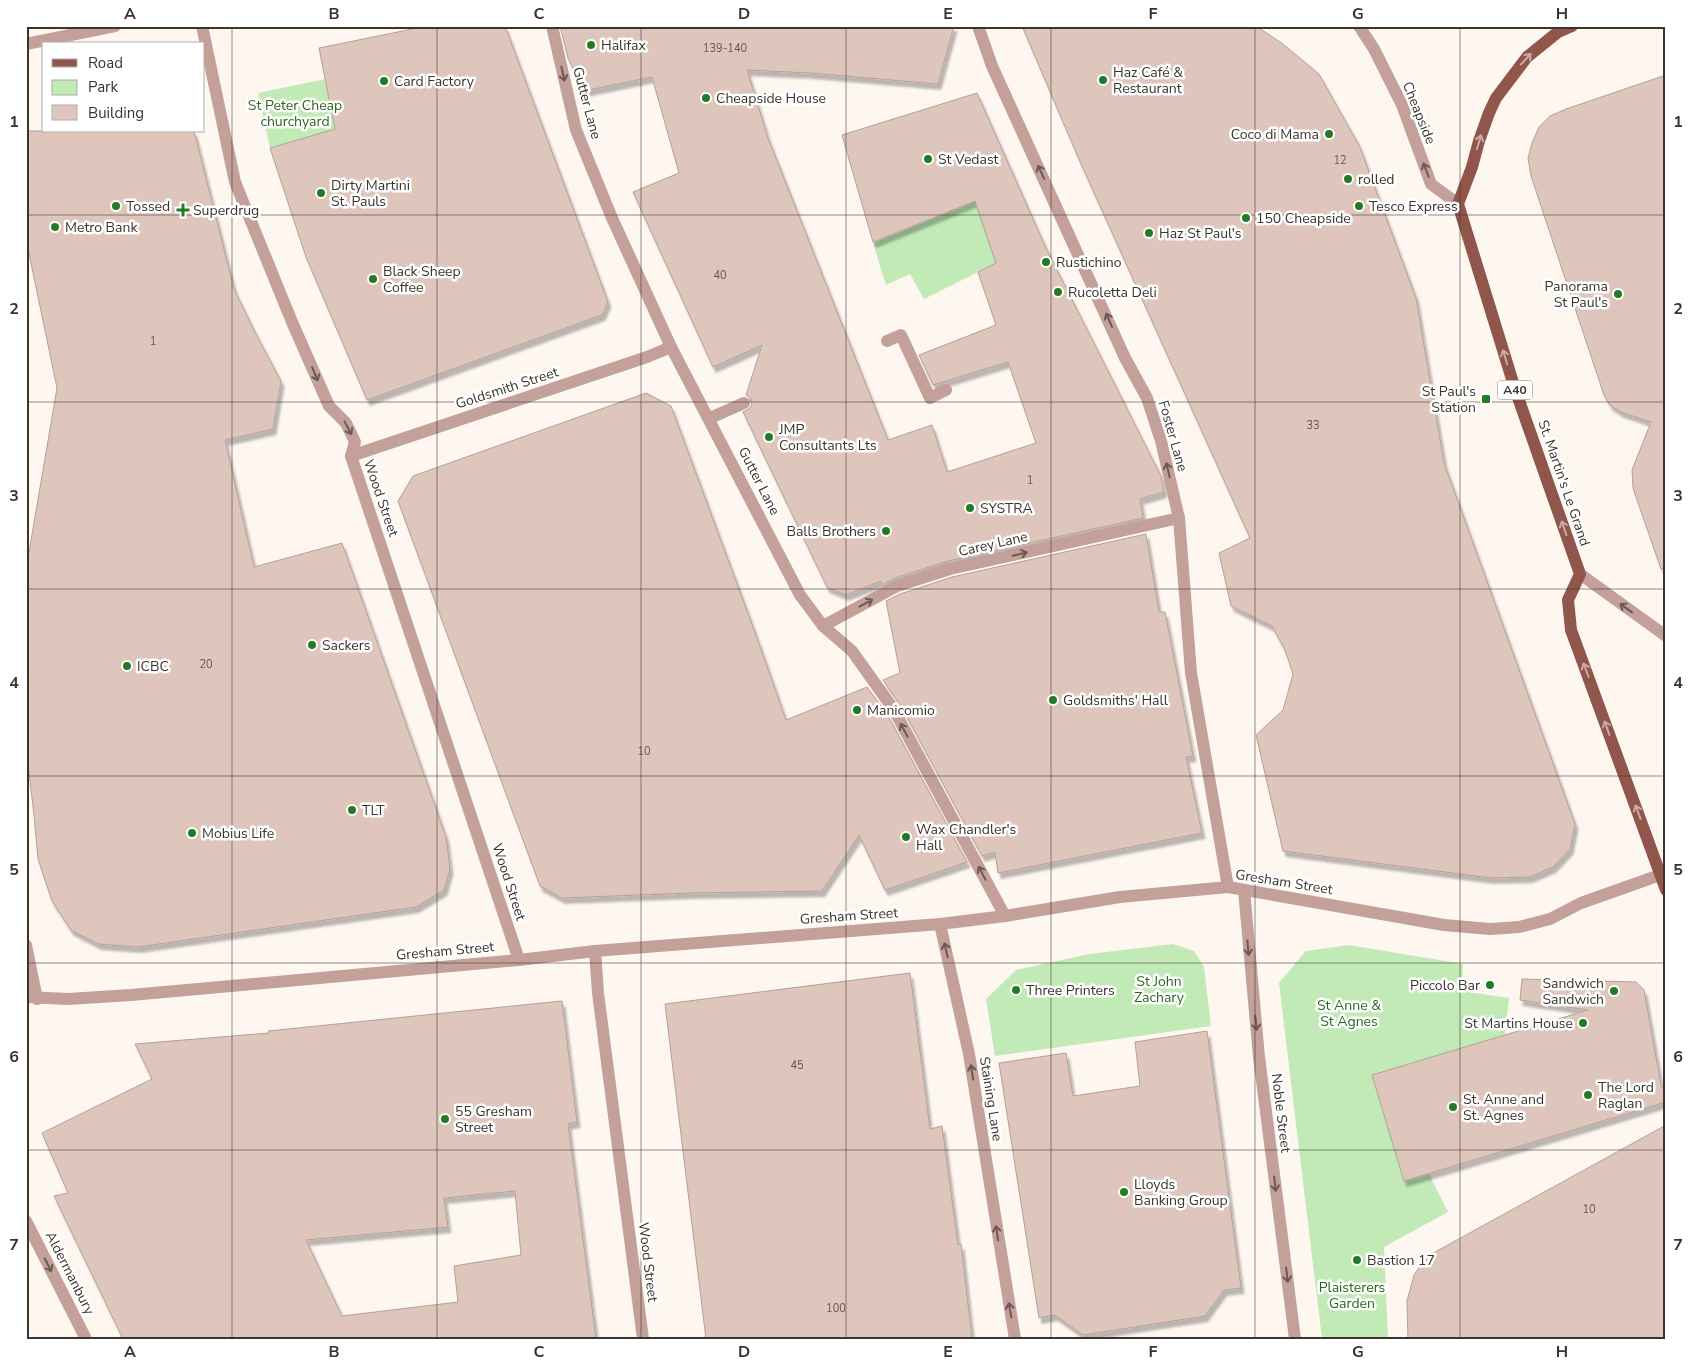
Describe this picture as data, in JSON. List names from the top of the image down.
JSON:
{
  "streets": {
    "main road": ["A40", "St. Martin's Le Grand"],
    "street": [
      "Gutter Lane",
      "Cheapside",
      "Goldsmith Street",
      "Foster Lane",
      "Wood Street",
      "Carey Lane",
      "Gresham Street",
      "Staining Lane",
      "Noble Street",
      "Aldermanbury"
    ]
  },
  "crossings": [
    ["Gutter Lane", "Goldsmith Street"],
    ["Gutter Lane", "Carey Lane"],
    ["Gutter Lane", "Gresham Street"],
    ["Cheapside", "St. Martin's Le Grand"],
    ["Goldsmith Street", "Wood Street"],
    ["Foster Lane", "Carey Lane"],
    ["Foster Lane", "Gresham Street"],
    ["Wood Street", "Gresham Street"],
    ["Gresham Street", "Staining Lane"],
    ["Gresham Street", "Noble Street"]
  ],
  "one_way": [
    "Cheapside",
    "Foster Lane",
    "St. Martin's Le Grand",
    "Carey Lane",
    "Staining Lane",
    "Noble Street",
    "Aldermanbury"
  ],
  "parks": [
    "St Peter Cheap churchyard",
    "St John Zachary",
    "St Anne & St Agnes",
    "Plaisterers Garden"
  ],
  "places": {
    "other": [
      "Halifax",
      "Haz Café & Restaurant",
      "Card Factory",
      "Cheapside House",
      "Coco di Mama",
      "St Vedast",
      "rolled",
      "Dirty Martini St. Pauls",
      "Tossed",
      "Tesco Express",
      "150 Cheapside",
      "Metro Bank",
      "Haz St Paul's",
      "Rustichino",
      "Black Sheep Coffee",
      "Rucoletta Deli",
      "Panorama St Paul's",
      "JMP Consultants Lts",
      "SYSTRA",
      "Balls Brothers",
      "Sackers",
      "ICBC",
      "Goldsmiths' Hall",
      "Manicomio",
      "TLT",
      "Mobius Life",
      "Wax Chandler's Hall",
      "Piccolo Bar",
      "Three Printers",
      "Sandwich Sandwich",
      "St Martins House",
      "The Lord Raglan",
      "St. Anne and St. Agnes",
      "55 Gresham Street",
      "Lloyds Banking Group",
      "Bastion 17"
    ],
    "health": ["Superdrug"],
    "transit": ["St Paul's Station"]
  },
  "house_numbers": [
    "139-140",
    "12",
    "40",
    "1",
    "33",
    "1",
    "20",
    "10",
    "45",
    "10",
    "100"
  ],
  "legend": ["Road", "Park", "Building"],
  "grid": {
    "columns": [
      "A",
      "B",
      "C",
      "D",
      "E",
      "F",
      "G",
      "H"
    ],
    "rows": [
      "1",
      "2",
      "3",
      "4",
      "5",
      "6",
      "7"
    ]
  }
}
